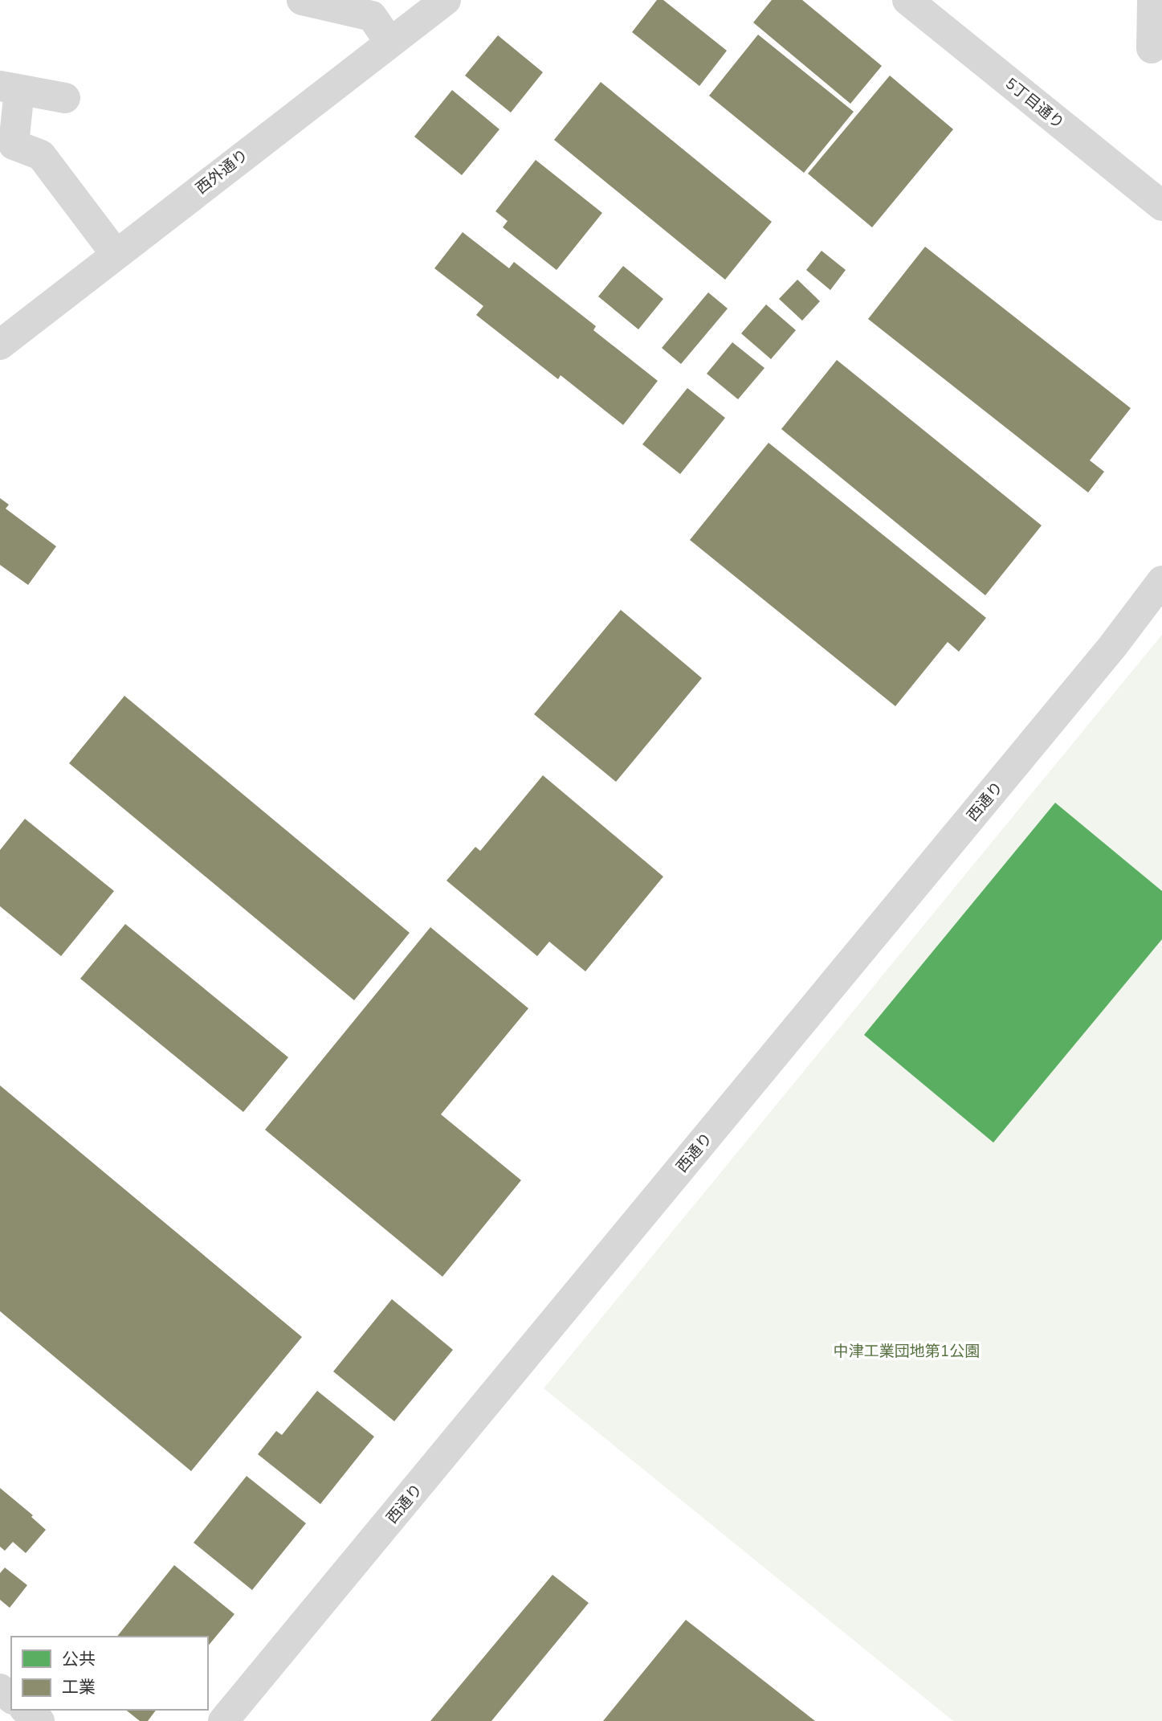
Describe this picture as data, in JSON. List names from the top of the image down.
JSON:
{
  "streets": {
    "street": ["5丁目通り", "西外通り", "西通り"]
  },
  "parks": ["中津工業団地第1公園"],
  "legend": ["公共", "工業"]
}
